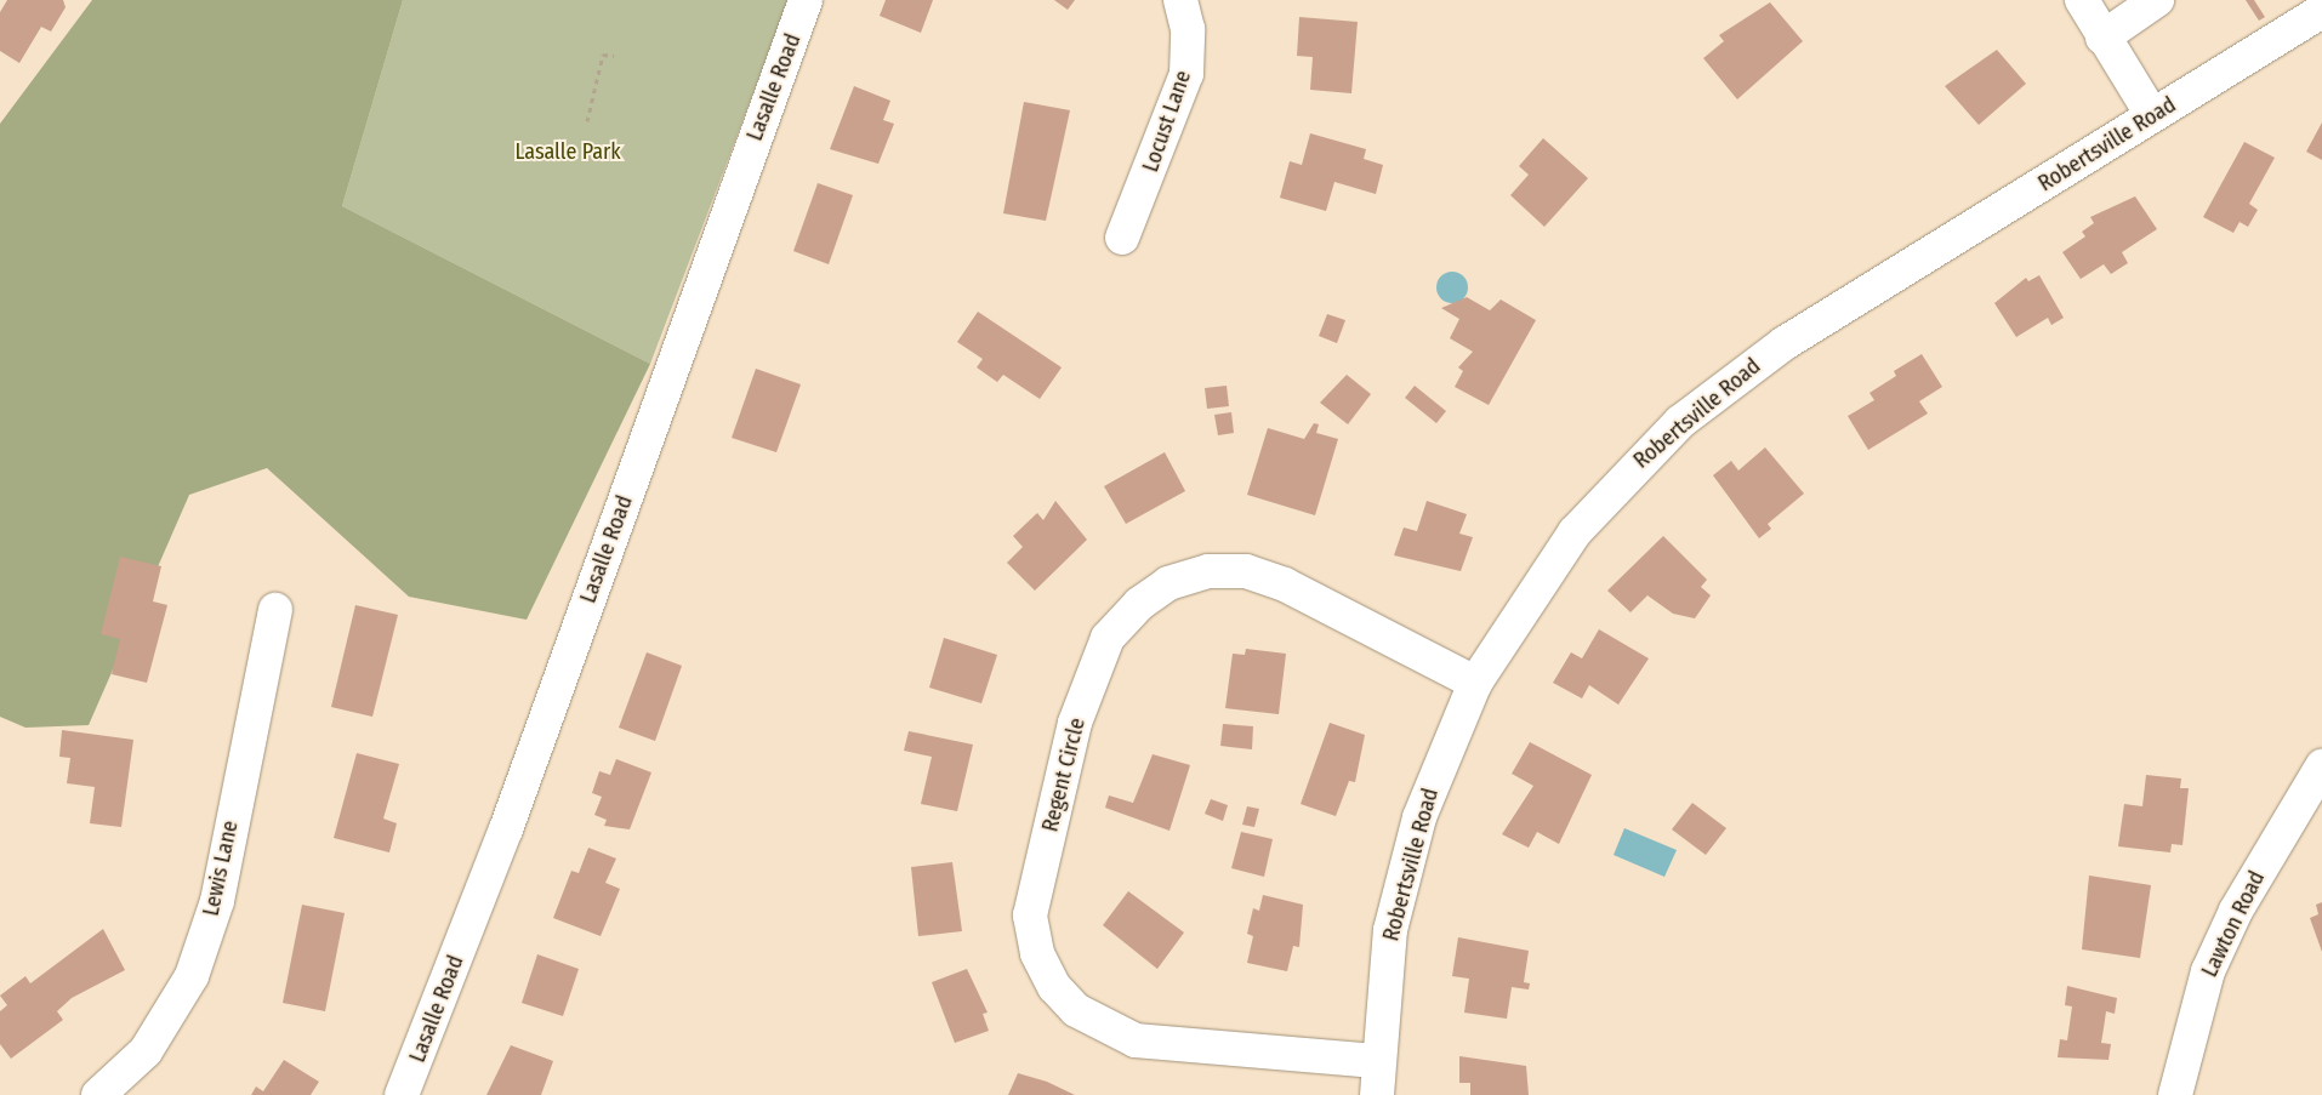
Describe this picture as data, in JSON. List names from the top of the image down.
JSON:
{
  "streets": {
    "street": [
      "Lasalle Road",
      "Locust Lane",
      "Robertsville Road",
      "Regent Circle",
      "Lewis Lane",
      "Lawton Road"
    ]
  },
  "crossings": [
    ["Robertsville Road", "Regent Circle"]
  ],
  "parks": ["Lasalle Park"]
}
